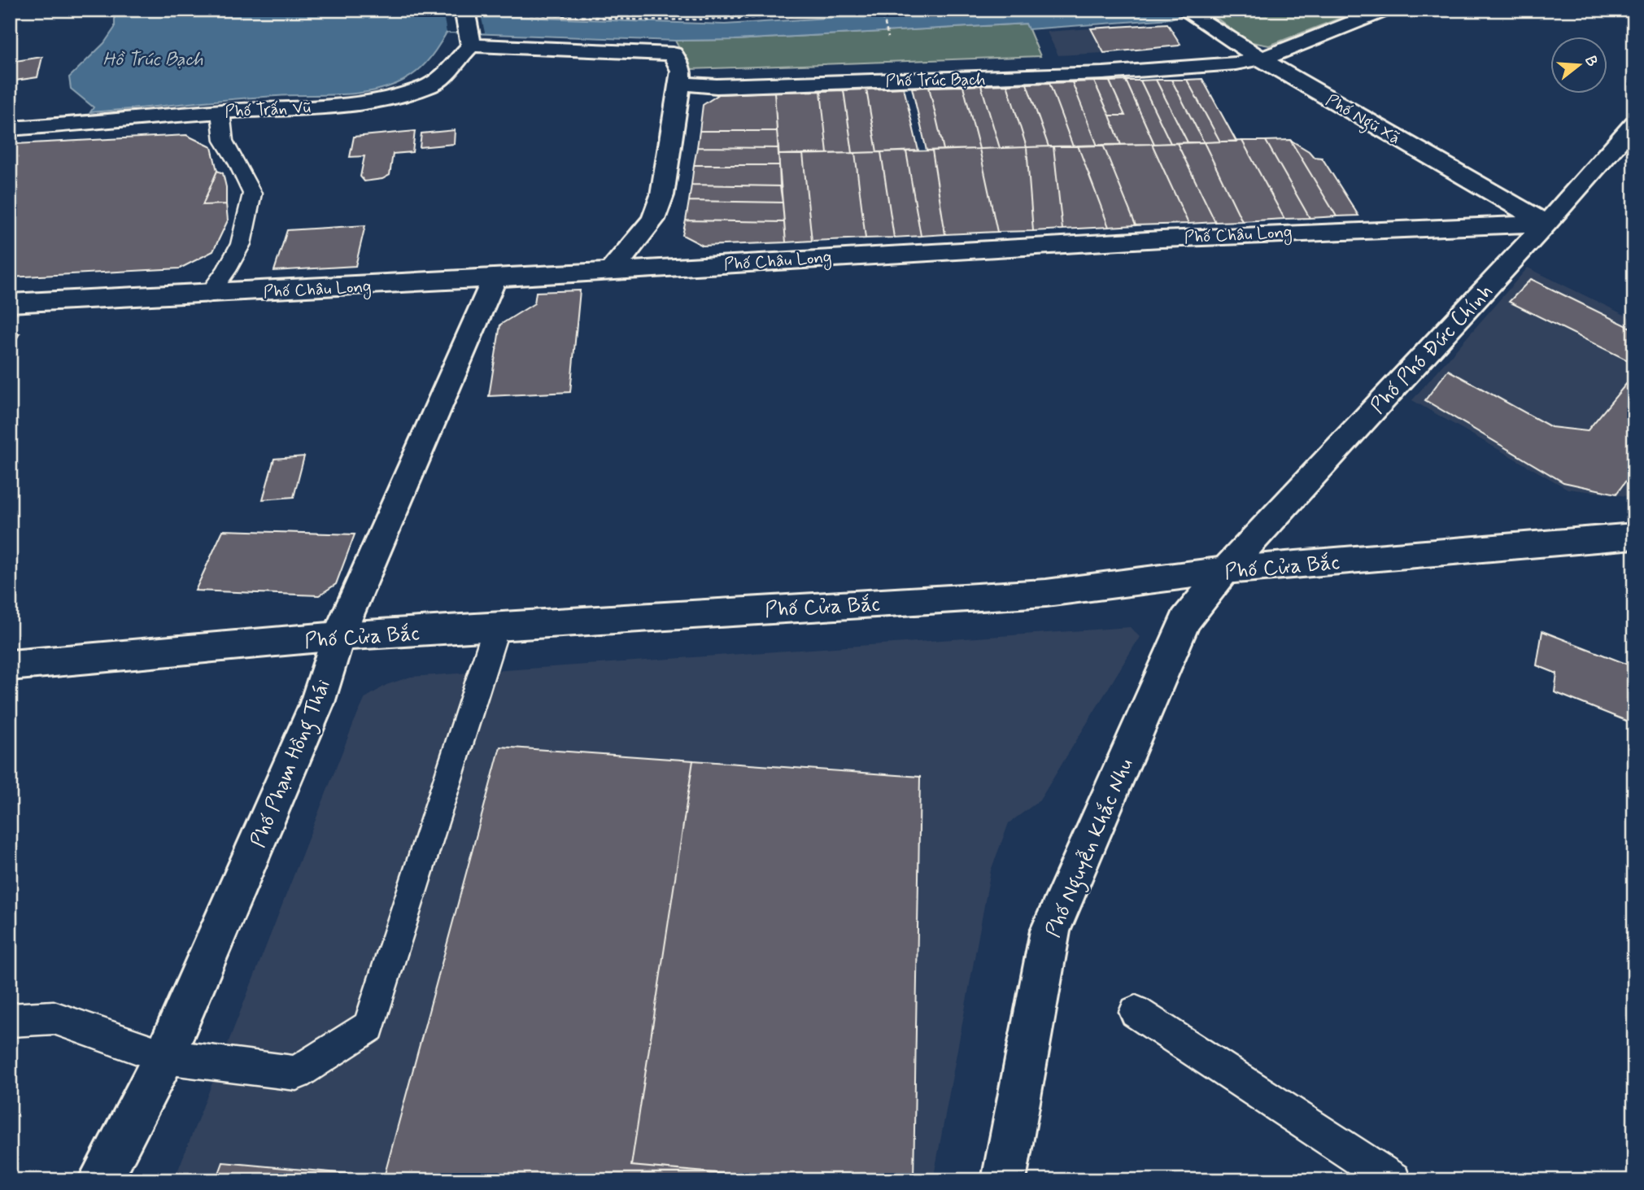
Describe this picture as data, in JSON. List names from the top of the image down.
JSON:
{
  "streets": {
    "street": [
      "Phố Trúc Bạch",
      "Phố Trấn Vũ",
      "Phố Ngũ Xã",
      "Phố Châu Long",
      "Phố Phó Đức Chính",
      "Phố Cửa Bắc",
      "Phố Phạm Hồng Thái",
      "Phố Nguyễn Khắc Nhu"
    ]
  },
  "crossings": [
    ["Phố Trúc Bạch", "Phố Ngũ Xã"],
    ["Phố Ngũ Xã", "Phố Châu Long"],
    ["Phố Ngũ Xã", "Phố Phó Đức Chính"],
    ["Phố Châu Long", "Phố Phó Đức Chính"],
    ["Phố Châu Long", "Phố Phạm Hồng Thái"],
    ["Phố Phó Đức Chính", "Phố Cửa Bắc"],
    ["Phố Phó Đức Chính", "Phố Nguyễn Khắc Nhu"],
    ["Phố Cửa Bắc", "Phố Phạm Hồng Thái"],
    ["Phố Cửa Bắc", "Phố Nguyễn Khắc Nhu"]
  ],
  "water": ["Hồ Trúc Bạch"],
  "north": "right"
}
